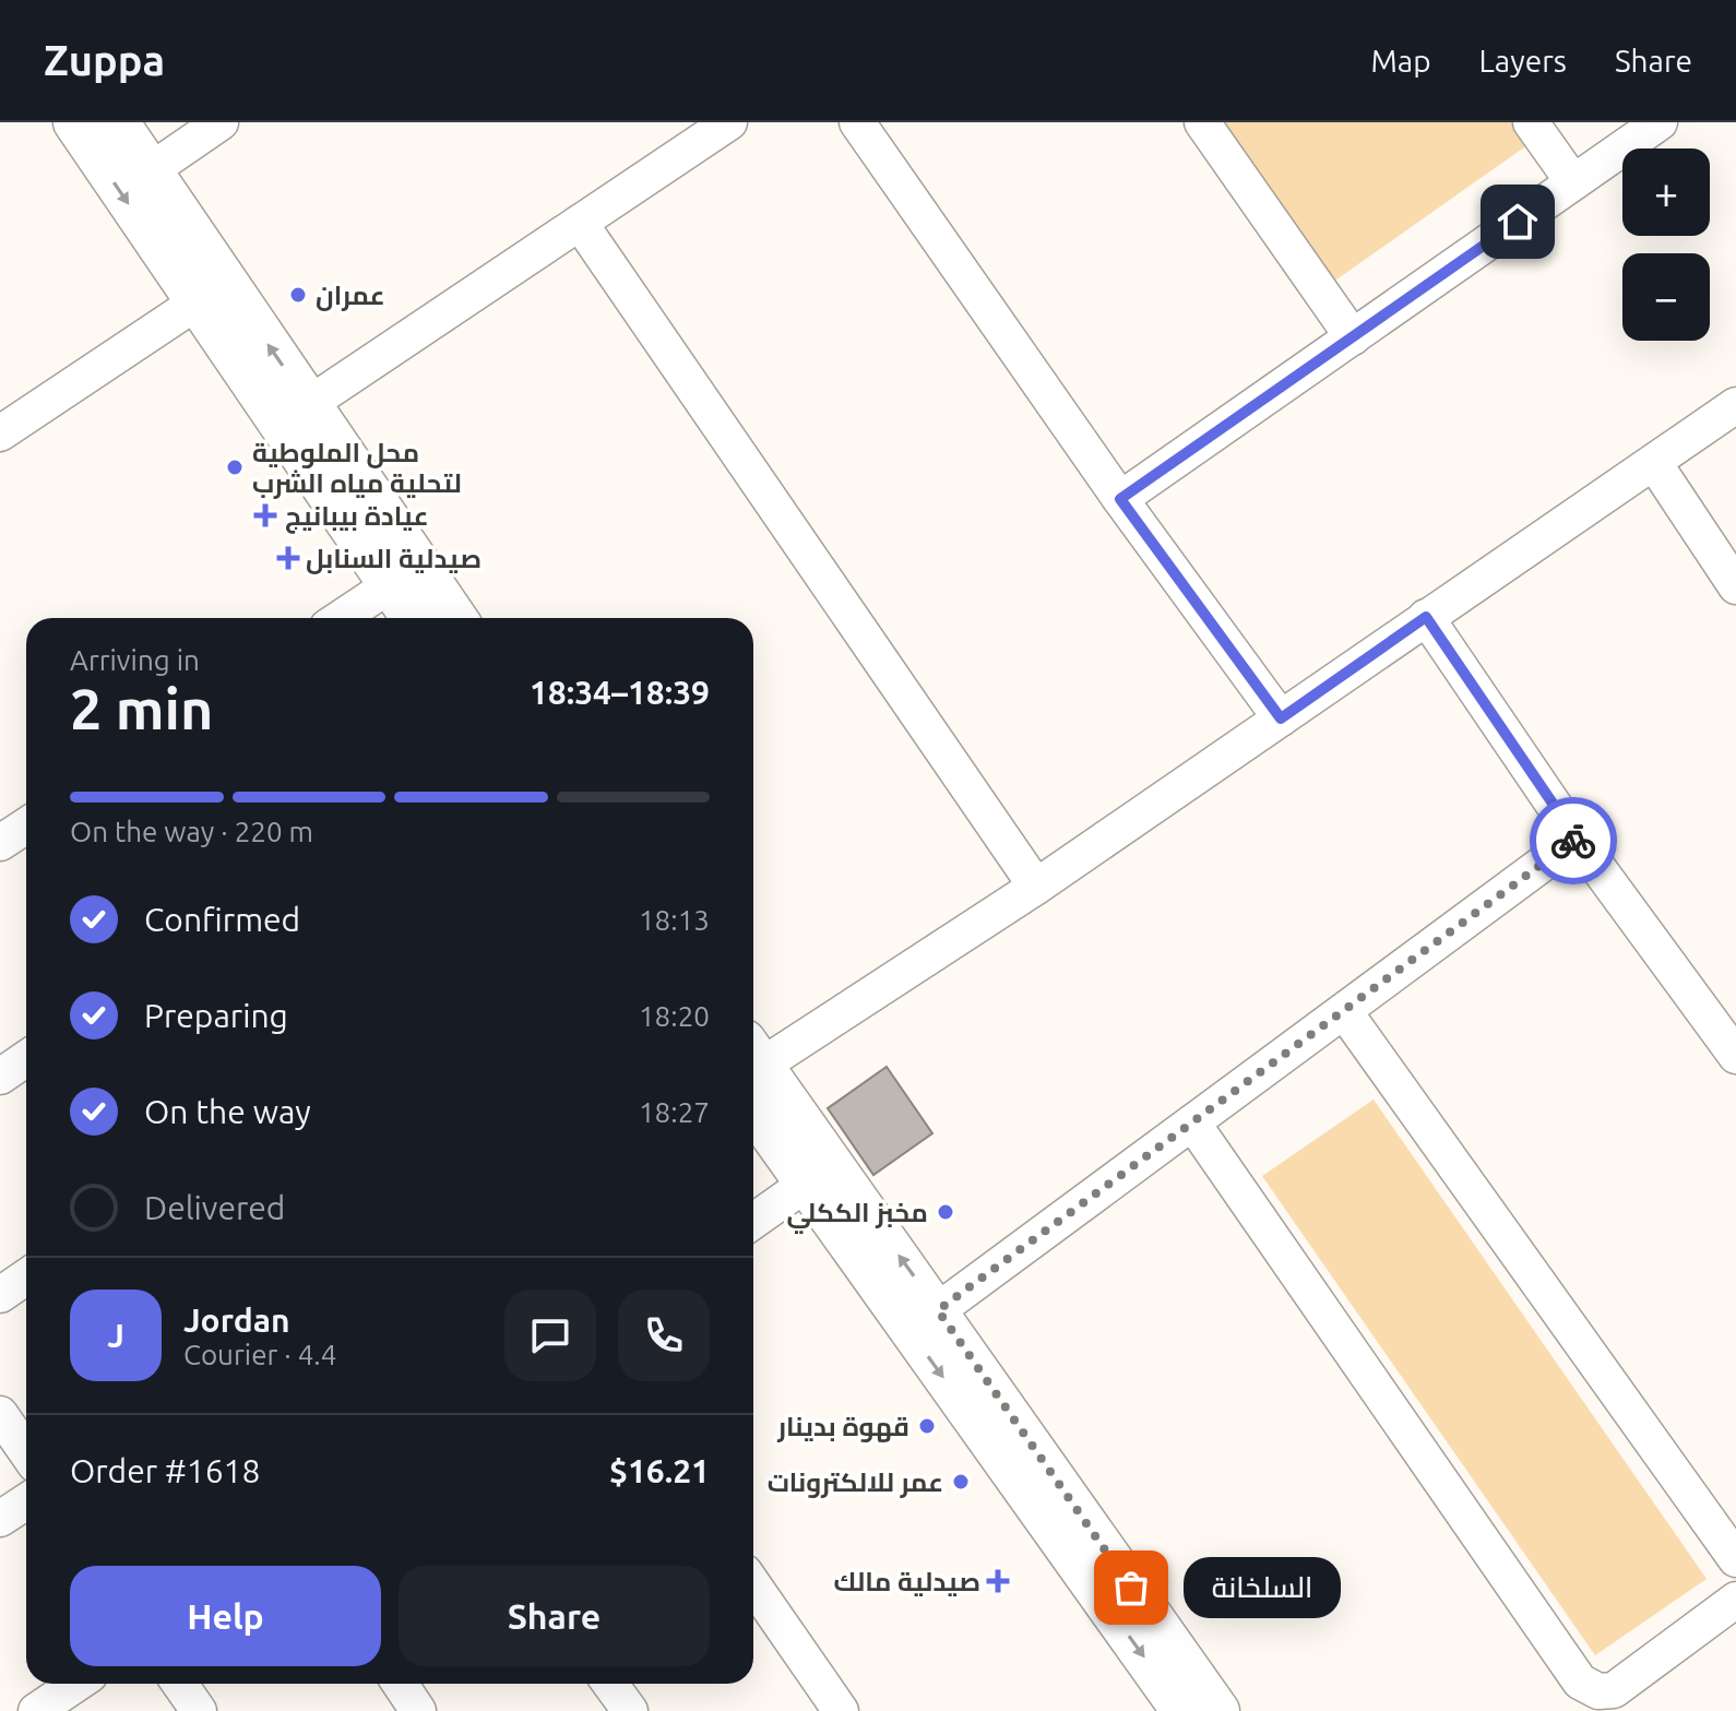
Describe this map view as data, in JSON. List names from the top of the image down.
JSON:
{
  "places": {
    "other": [
      "عمران",
      "محل الملوطية لتحلية مياه الشرب",
      "مخبز الككلي",
      "قهوة بدينار",
      "عمر للالكترونات",
      "السلخانة"
    ],
    "health": ["عيادة بيبانيج", "صيدلية السنابل", "صيدلية مالك"]
  },
  "page": {
    "header": "Zuppa",
    "nav": ["Map", "Layers", "Share"],
    "map_buttons": ["+", "−"],
    "heading": ["2 min", "Arriving in", "18:34–18:39"],
    "panel": [
      "Jordan",
      "Courier · 4.4",
      "Order #1618",
      "$16.21"
    ],
    "bar": "On the way · 220 m",
    "list": [
      ["Confirmed", "18:13"],
      ["Preparing", "18:20"],
      ["On the way", "18:27"],
      "Delivered"
    ],
    "round": "J",
    "buttons": ["Help", "Share"],
    "bubble": "السلخانة"
  }
}
